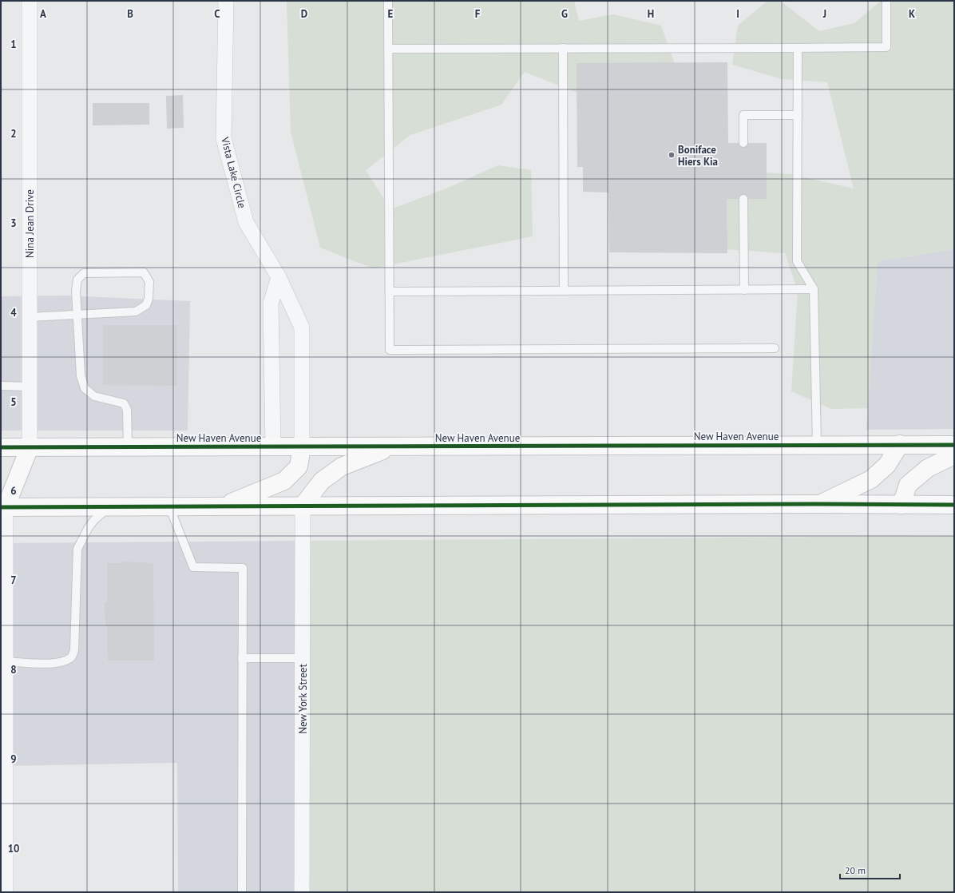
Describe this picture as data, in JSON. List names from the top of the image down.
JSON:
{
  "streets": {
    "main road": ["New Haven Avenue"],
    "street": ["Vista Lake Circle", "Nina Jean Drive", "New York Street"]
  },
  "crossings": [
    ["Vista Lake Circle", "New Haven Avenue"],
    ["Nina Jean Drive", "New Haven Avenue"]
  ],
  "places": ["Boniface Hiers Kia"],
  "scale_bar": "20 m",
  "grid": {
    "columns": [
      "A",
      "B",
      "C",
      "D",
      "E",
      "F",
      "G",
      "H",
      "I",
      "J",
      "K"
    ],
    "rows": [
      "1",
      "2",
      "3",
      "4",
      "5",
      "6",
      "7",
      "8",
      "9",
      "10"
    ]
  }
}
